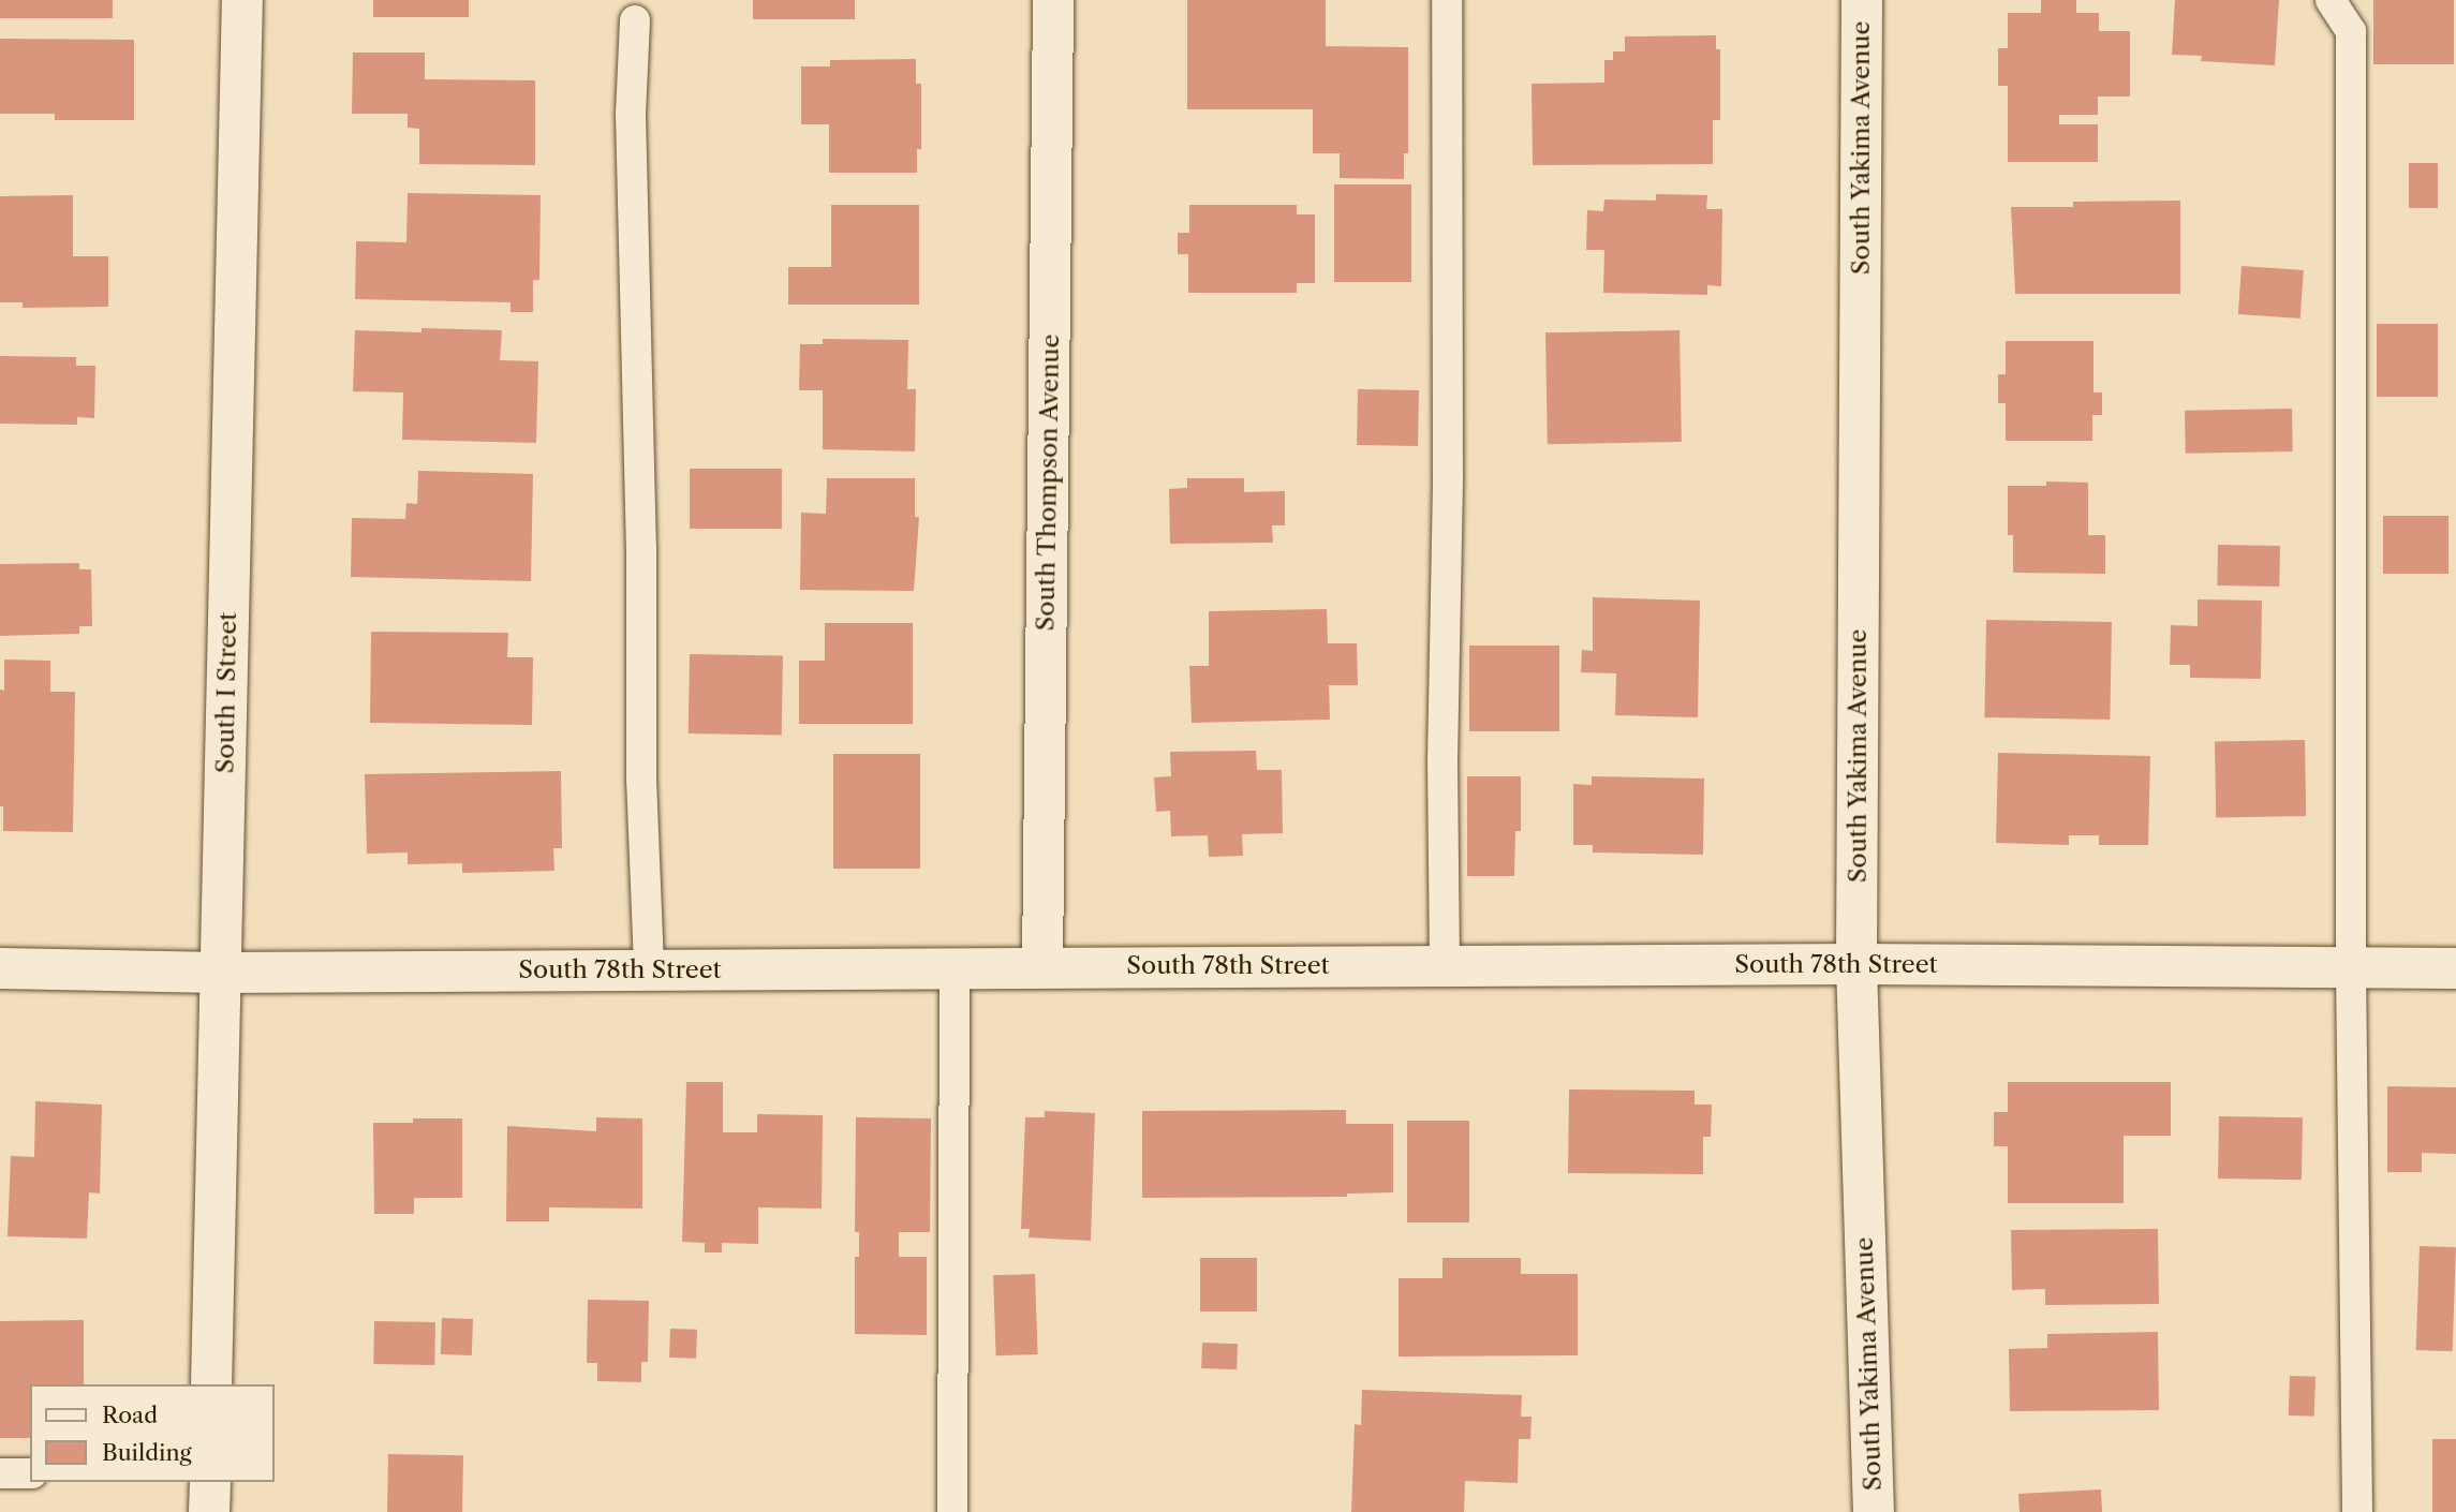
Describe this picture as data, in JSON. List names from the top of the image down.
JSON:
{
  "streets": {
    "street": [
      "South Yakima Avenue",
      "South Thompson Avenue",
      "South I Street",
      "South 78th Street"
    ]
  },
  "crossings": [
    ["South Yakima Avenue", "South 78th Street"],
    ["South Thompson Avenue", "South 78th Street"],
    ["South I Street", "South 78th Street"]
  ],
  "legend": ["Road", "Building"]
}
